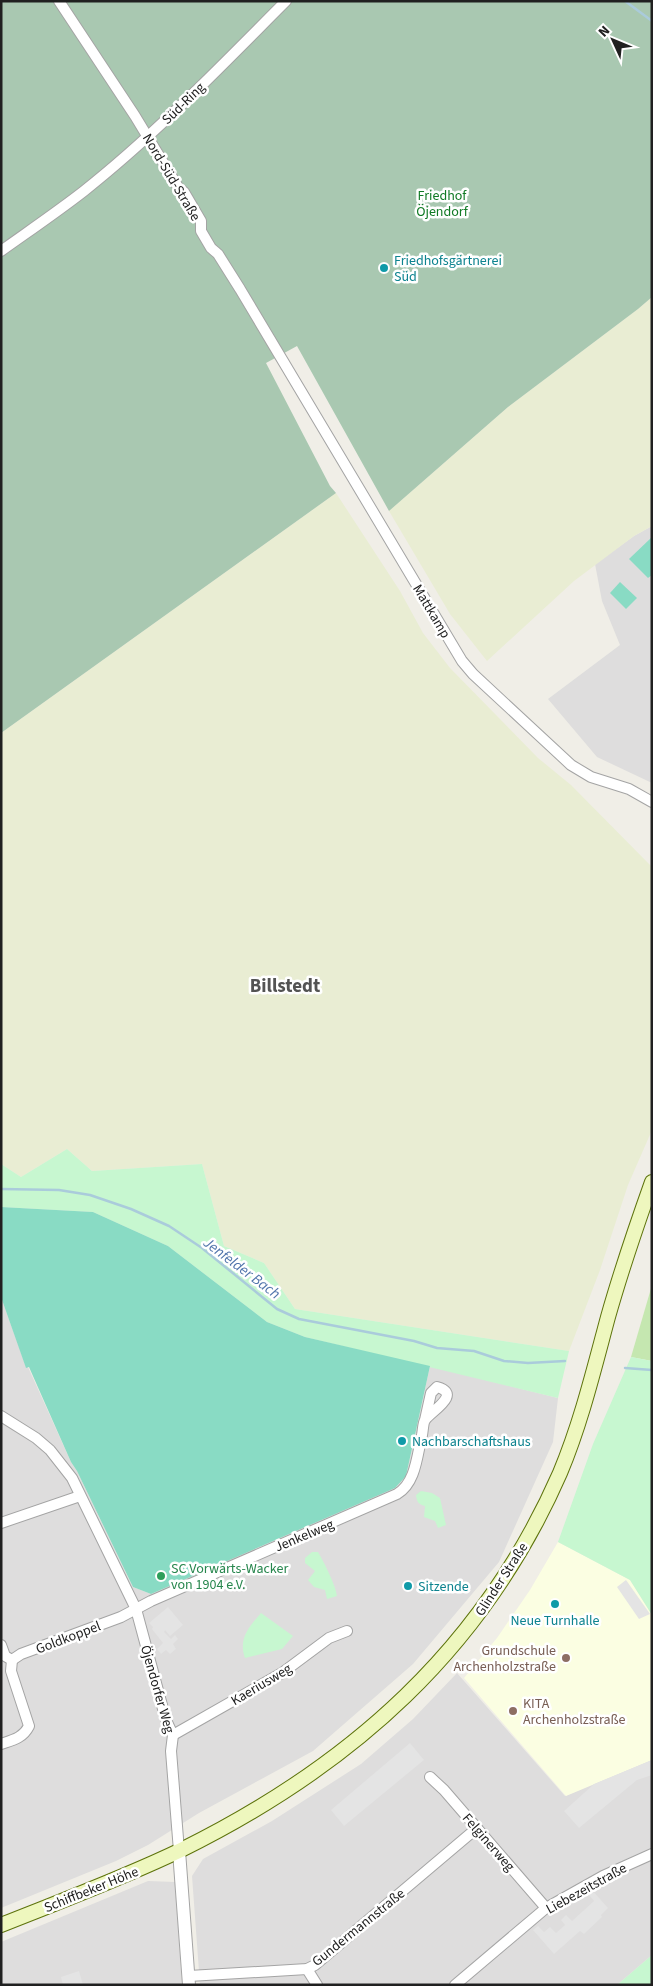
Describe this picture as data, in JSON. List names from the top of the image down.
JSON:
{
  "streets": {
    "main road": ["Glinder Straße", "Schiffbeker Höhe"],
    "street": [
      "Süd-Ring",
      "Nord-Süd-Straße",
      "Mattkamp",
      "Jenkelweg",
      "Goldkoppel",
      "Kaeriusweg",
      "Öjendorfer Weg",
      "Felginerweg",
      "Liebezeitstraße",
      "Gundermannstraße"
    ]
  },
  "crossings": [
    ["Süd-Ring", "Nord-Süd-Straße"],
    ["Nord-Süd-Straße", "Mattkamp"],
    ["Jenkelweg", "Goldkoppel"],
    ["Jenkelweg", "Öjendorfer Weg"],
    ["Glinder Straße", "Öjendorfer Weg"],
    ["Glinder Straße", "Schiffbeker Höhe"],
    ["Goldkoppel", "Öjendorfer Weg"],
    ["Kaeriusweg", "Öjendorfer Weg"],
    ["Öjendorfer Weg", "Schiffbeker Höhe"],
    ["Öjendorfer Weg", "Gundermannstraße"],
    ["Felginerweg", "Liebezeitstraße"],
    ["Felginerweg", "Gundermannstraße"]
  ],
  "districts": ["Billstedt"],
  "water": ["Jenfelder Bach"],
  "parks": ["Friedhof Öjendorf"],
  "places": [
    "Friedhofsgärtnerei Süd",
    "Nachbarschaftshaus",
    "SC Vorwärts-Wacker von 1904 e.V.",
    "Sitzende",
    "Neue Turnhalle",
    "Grundschule Archenholzstraße",
    "KITA Archenholzstraße"
  ],
  "north": "top left"
}
